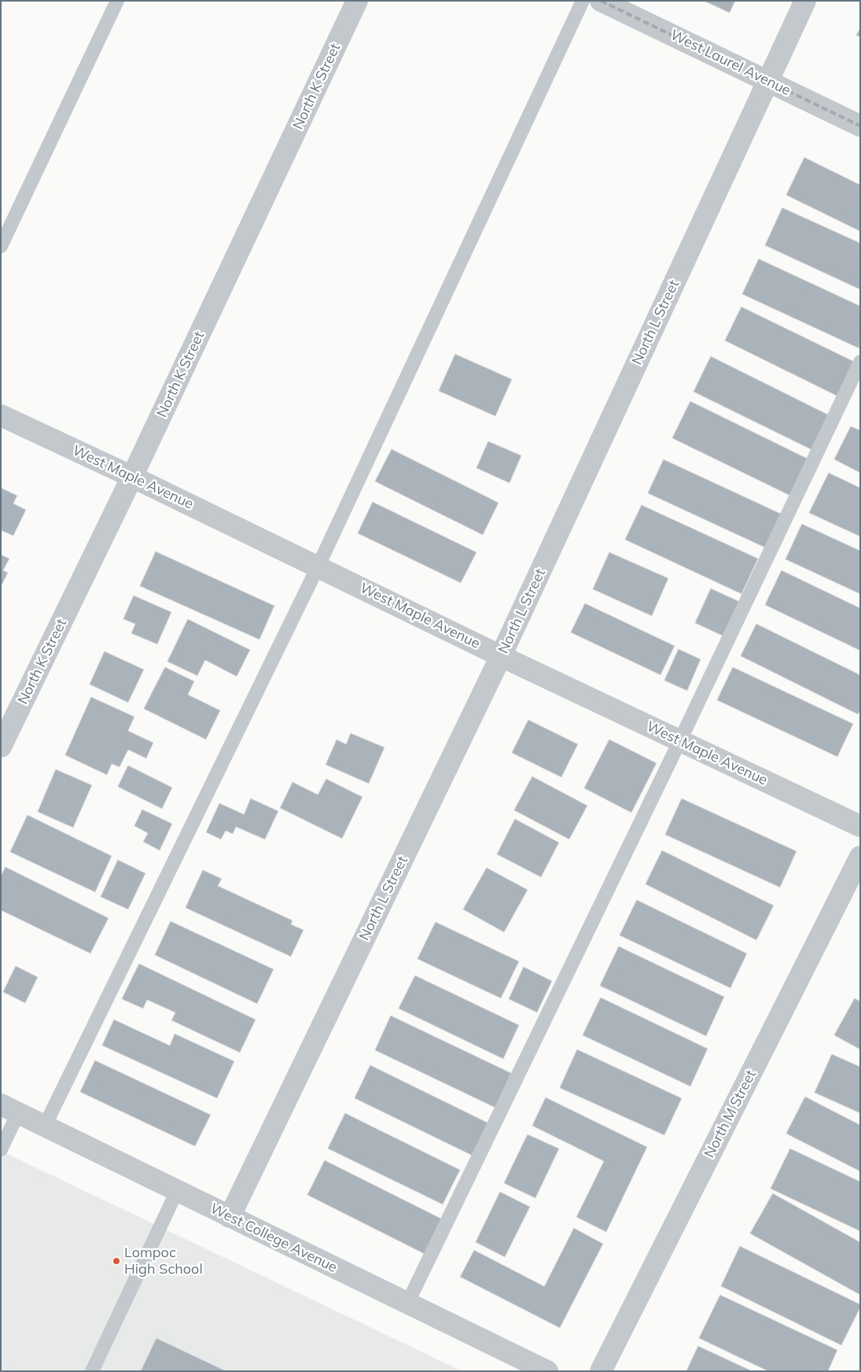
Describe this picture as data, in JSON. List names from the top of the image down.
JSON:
{
  "streets": {
    "street": [
      "West Laurel Avenue",
      "North K Street",
      "North L Street",
      "West Maple Avenue",
      "North M Street",
      "West College Avenue"
    ]
  },
  "crossings": [
    ["West Laurel Avenue", "North L Street"],
    ["North K Street", "West Maple Avenue"],
    ["North L Street", "West Maple Avenue"],
    ["North L Street", "West College Avenue"]
  ],
  "places": ["Lompoc High School"]
}
